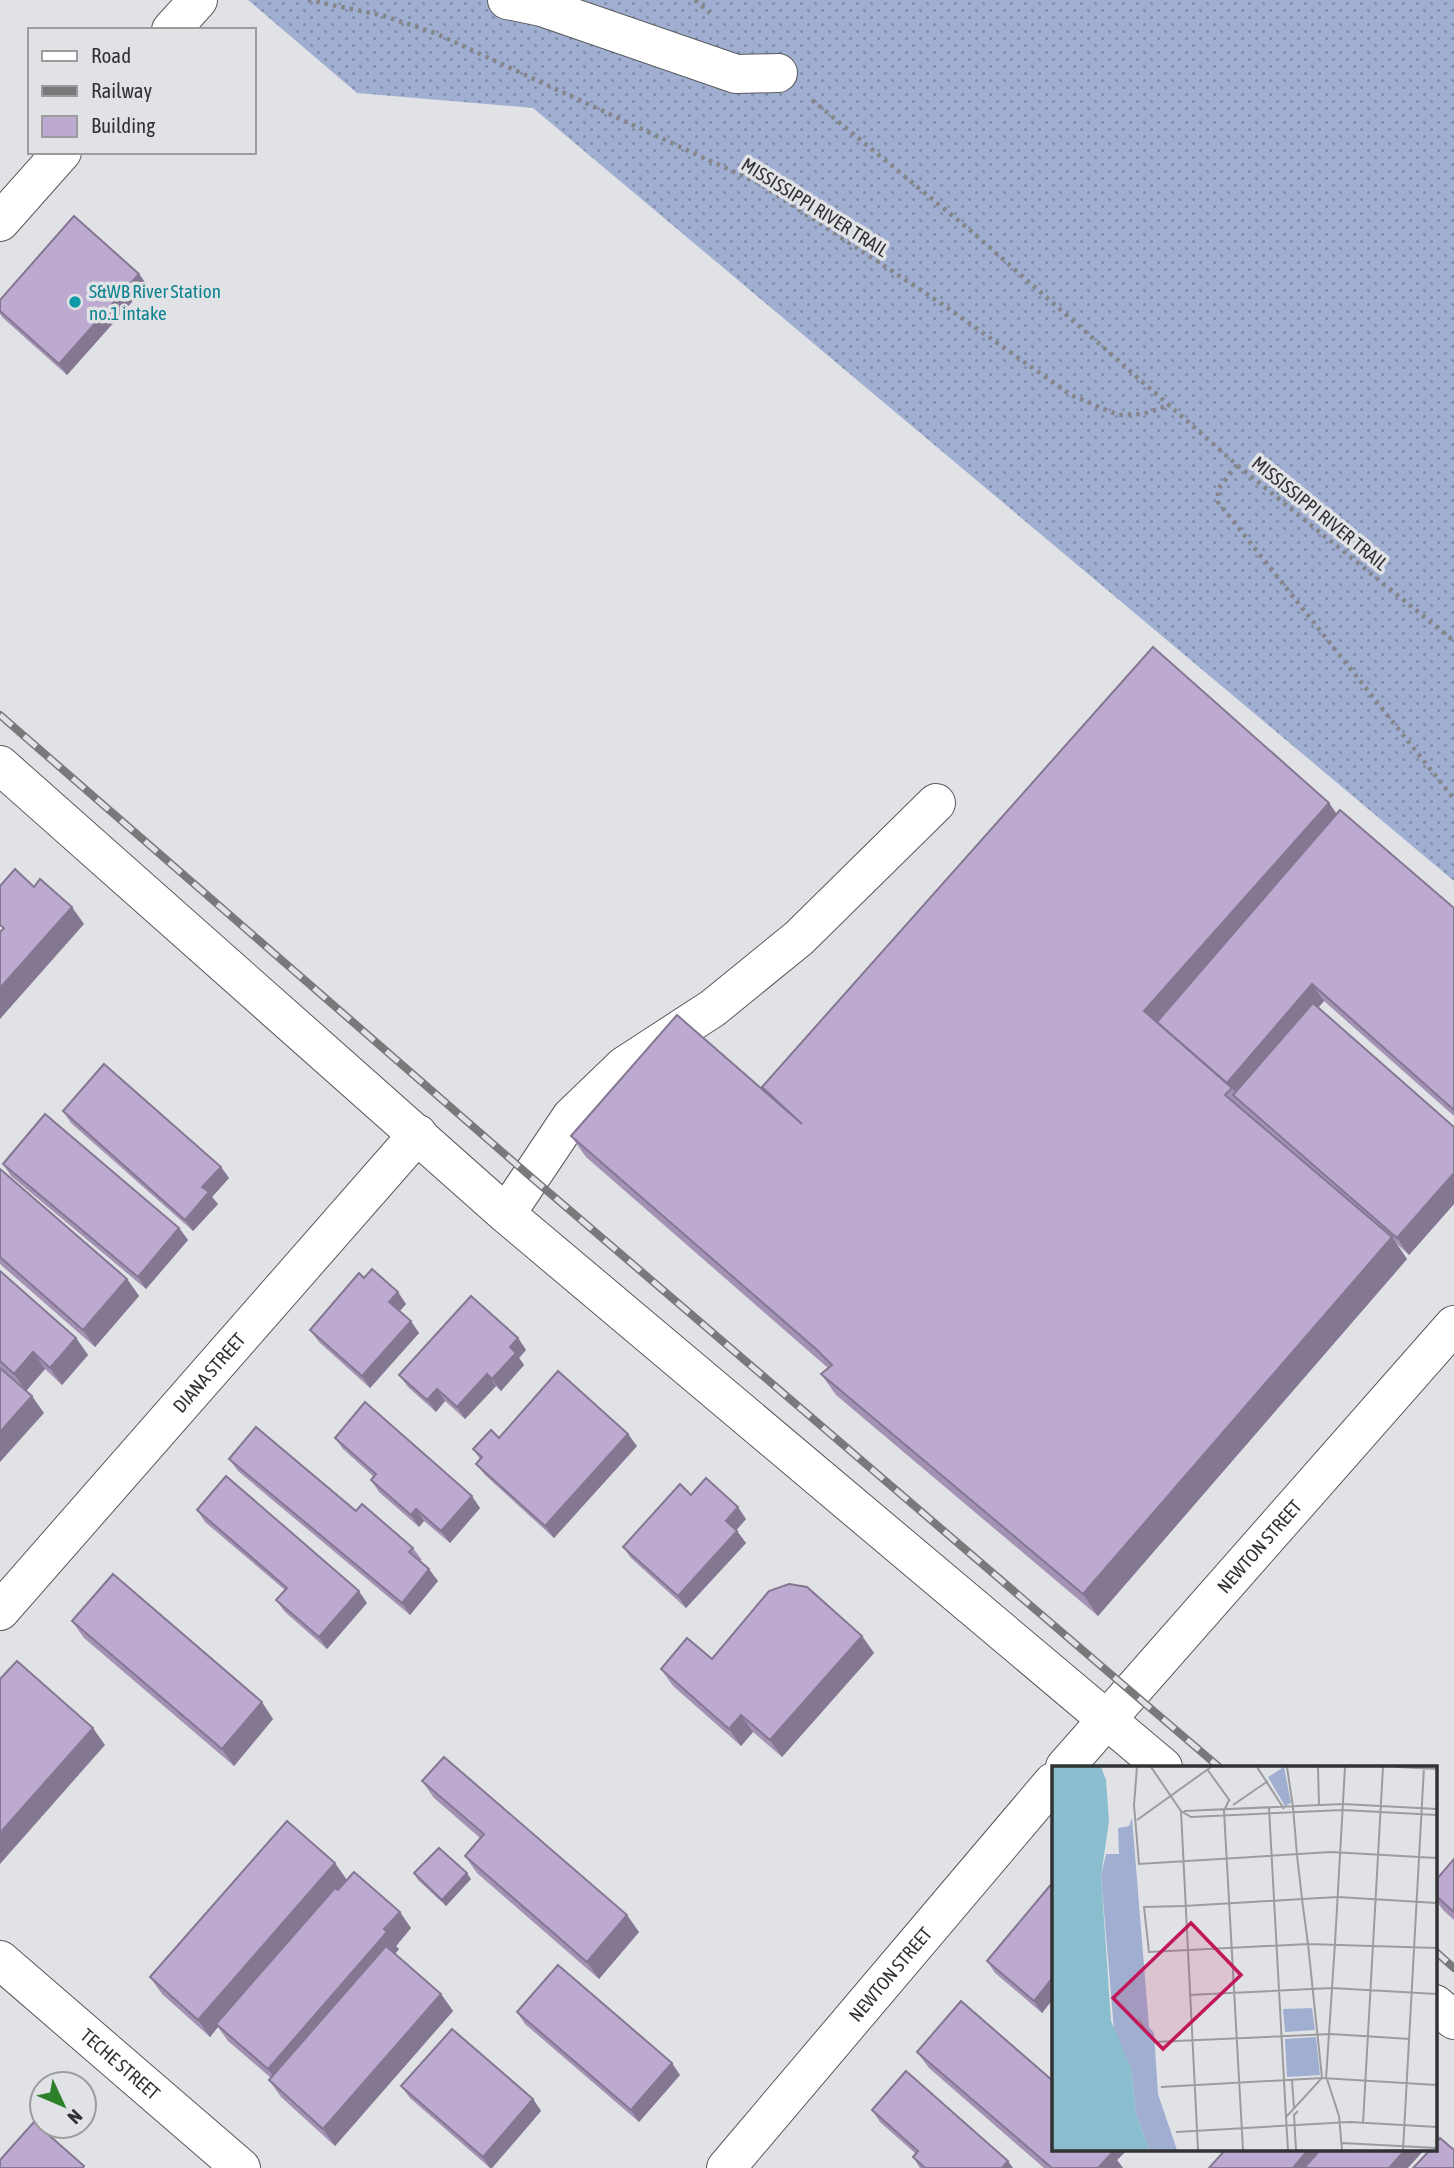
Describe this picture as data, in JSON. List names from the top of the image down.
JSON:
{
  "streets": {
    "street": ["DIANA STREET", "NEWTON STREET", "TECHE STREET"],
    "path": ["MISSISSIPPI RIVER TRAIL"]
  },
  "places": ["S&WB River Station no.1 intake"],
  "legend": ["Road", "Railway", "Building"],
  "north": "bottom right"
}
